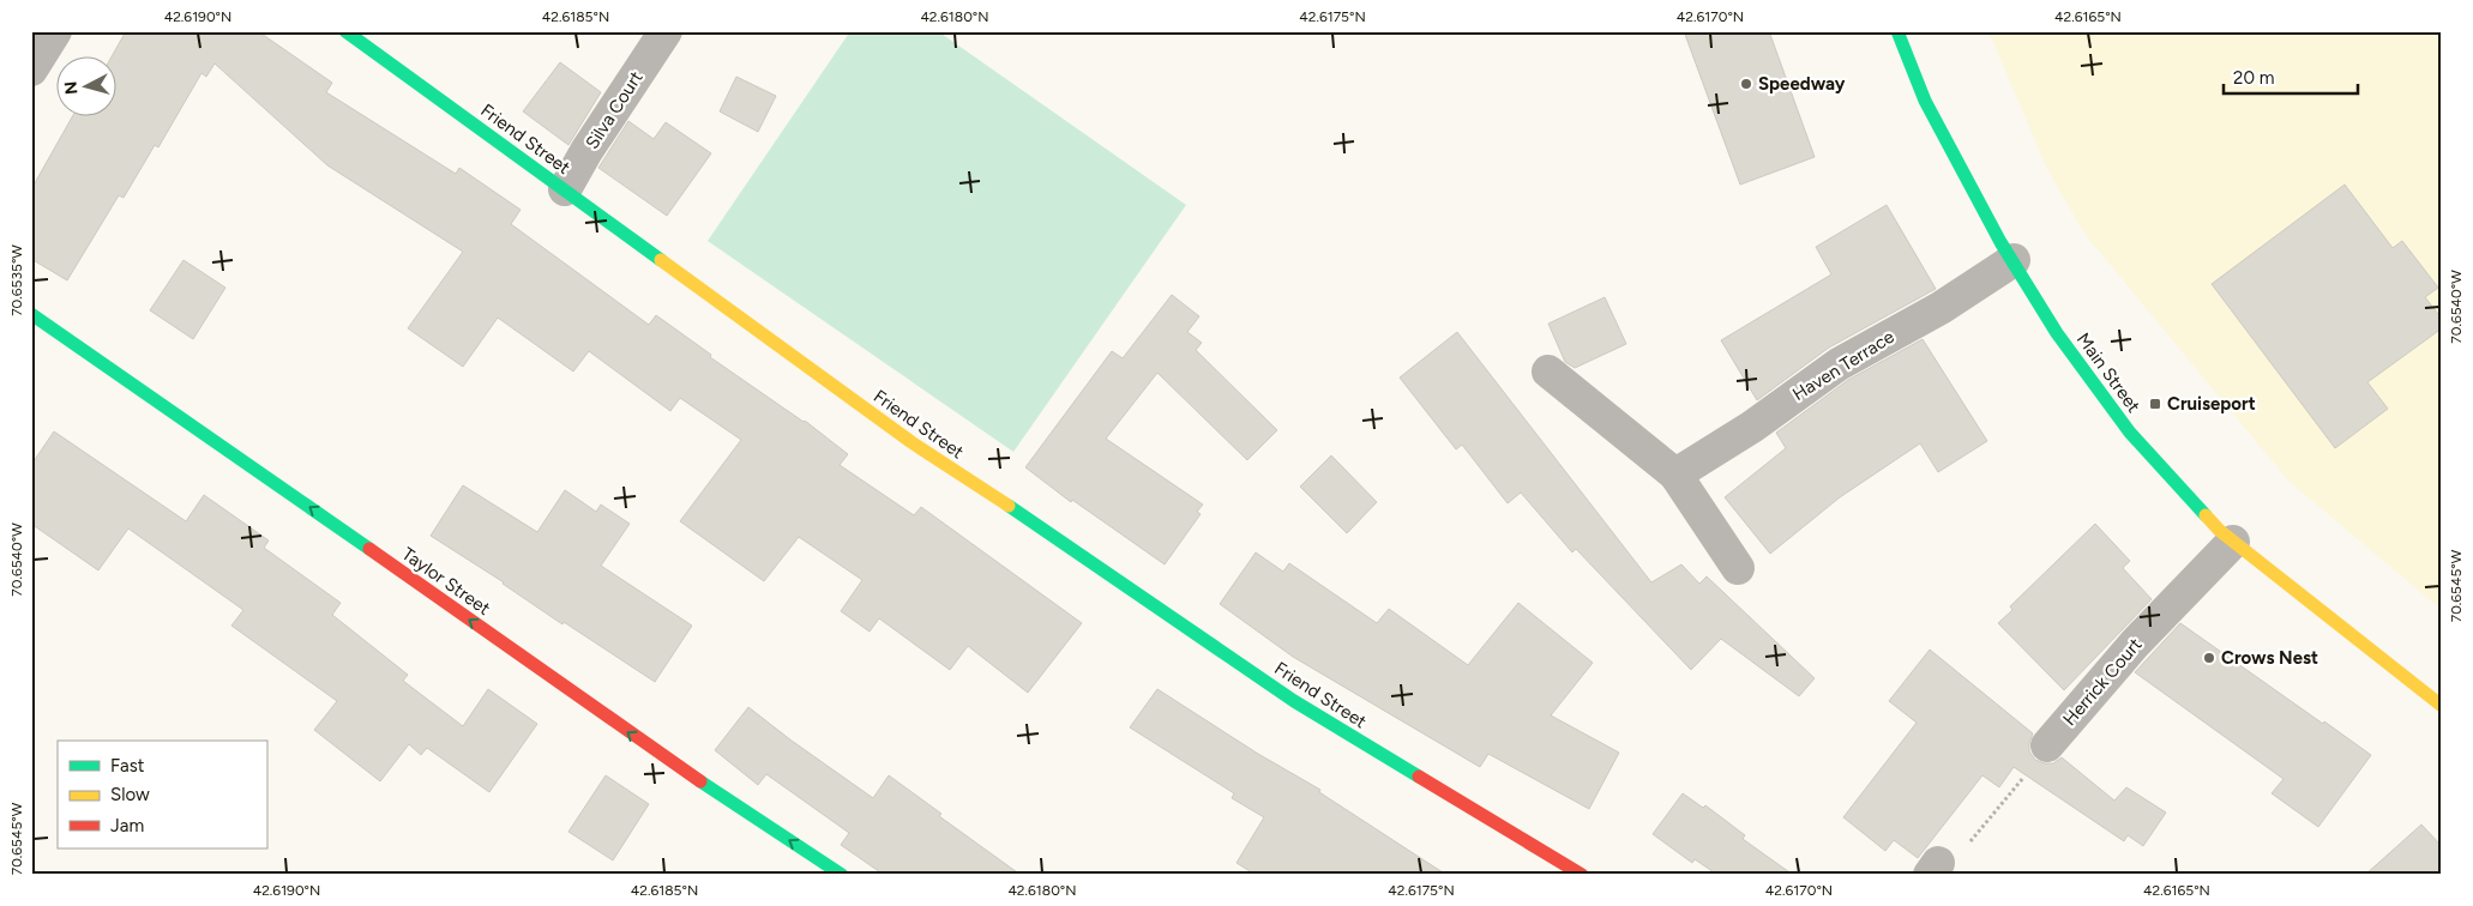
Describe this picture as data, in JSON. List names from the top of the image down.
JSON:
{
  "streets": {
    "street": [
      "Silva Court",
      "Friend Street",
      "Haven Terrace",
      "Main Street",
      "Taylor Street",
      "Herrick Court"
    ]
  },
  "crossings": [
    ["Silva Court", "Friend Street"],
    ["Haven Terrace", "Main Street"],
    ["Main Street", "Herrick Court"]
  ],
  "one_way": ["Taylor Street"],
  "places": {
    "other": ["Speedway", "Crows Nest"],
    "transit": ["Cruiseport"]
  },
  "legend": ["Fast", "Slow", "Jam"],
  "scale_bar": "20 m",
  "north": "left",
  "coordinates": [
    "42.6190°N",
    "42.6185°N",
    "42.6180°N",
    "42.6175°N",
    "42.6170°N",
    "42.6165°N",
    "70.6535°W",
    "70.6540°W",
    "70.6545°W"
  ]
}
